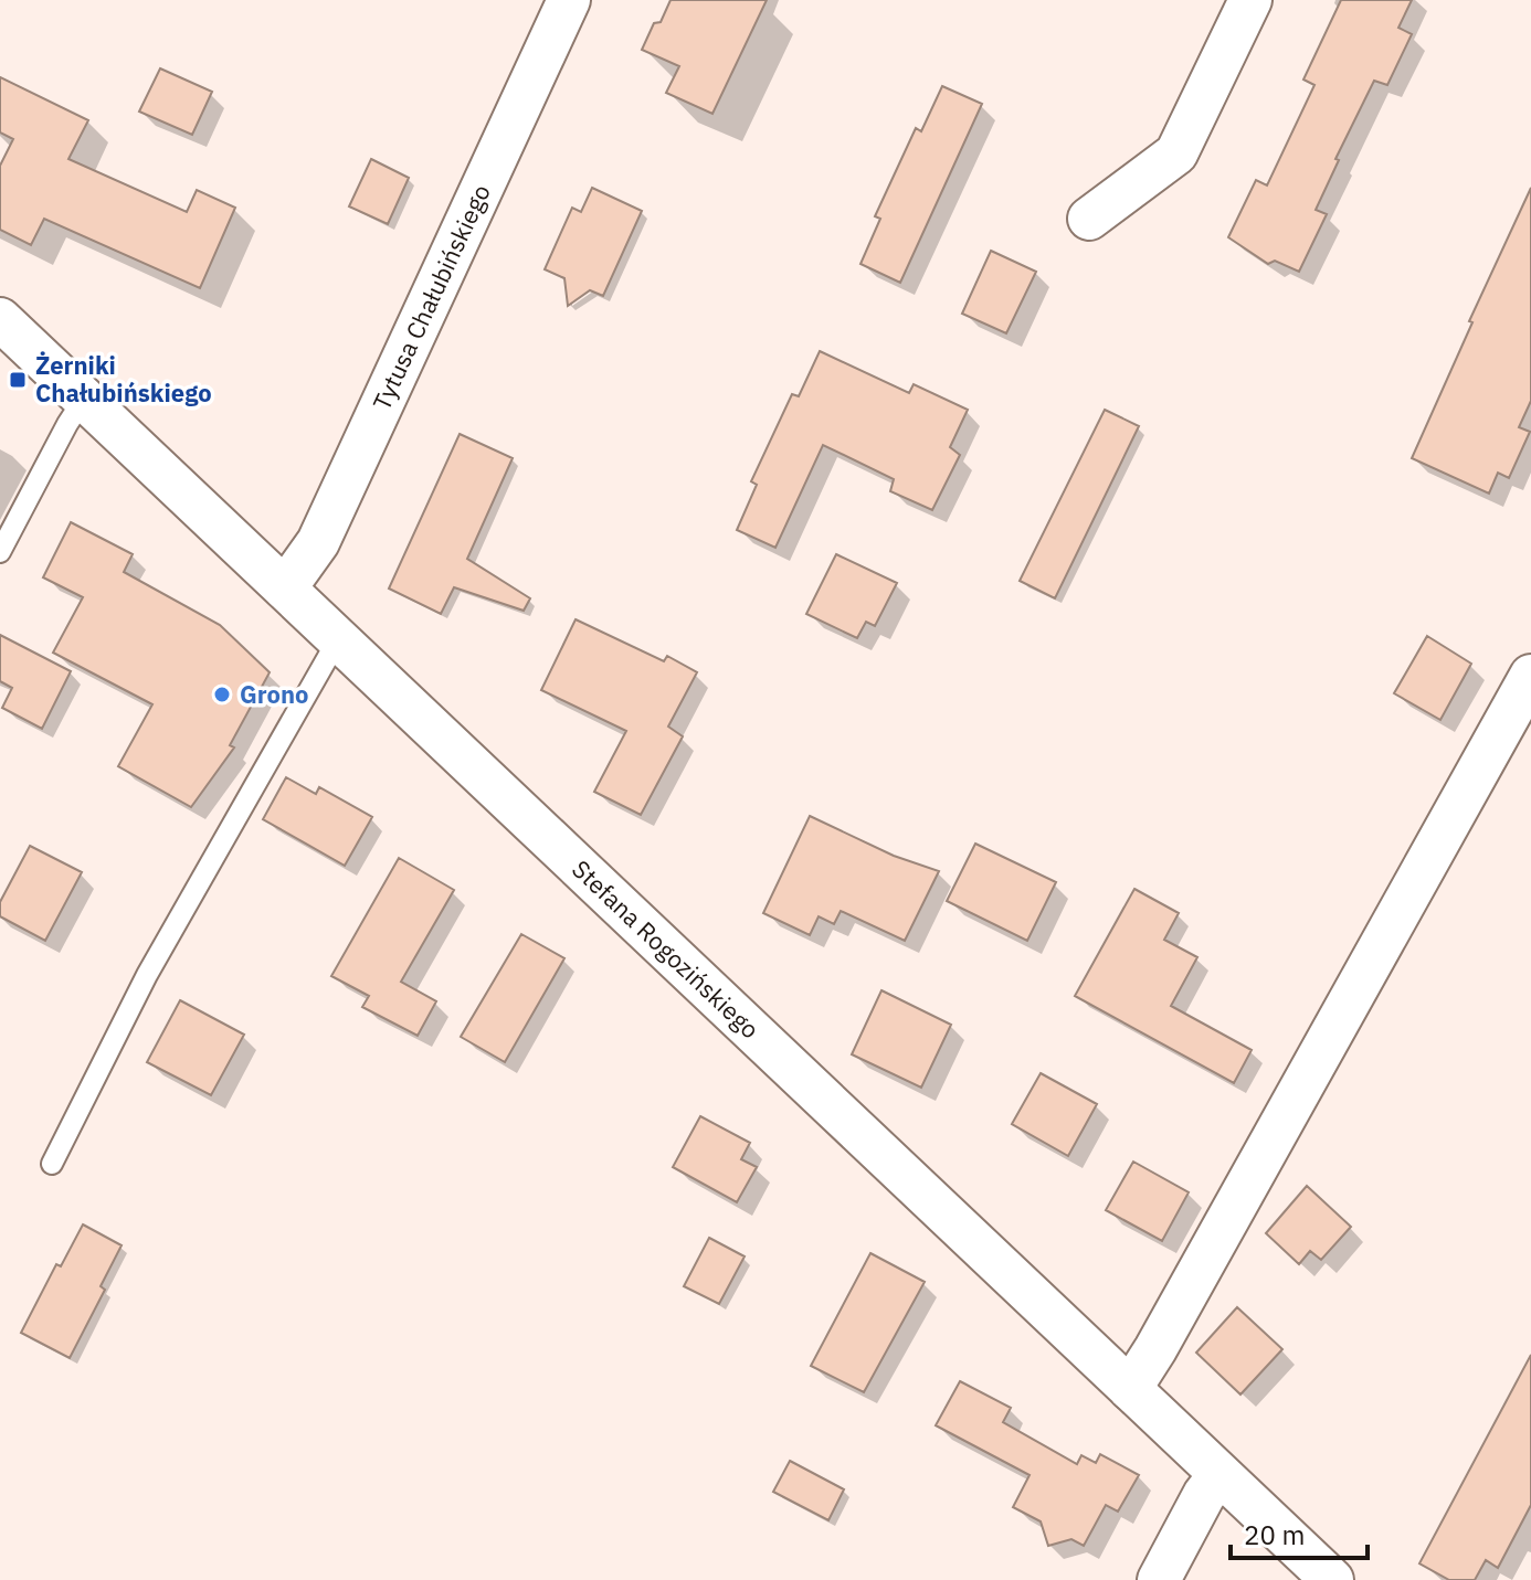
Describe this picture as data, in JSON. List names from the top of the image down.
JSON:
{
  "streets": {
    "street": ["Tytusa Chałubińskiego", "Stefana Rogozińskiego"]
  },
  "crossings": [
    ["Tytusa Chałubińskiego", "Stefana Rogozińskiego"]
  ],
  "places": {
    "transit": ["Żerniki Chałubińskiego"],
    "other": ["Grono"]
  },
  "scale_bar": "20 m"
}
